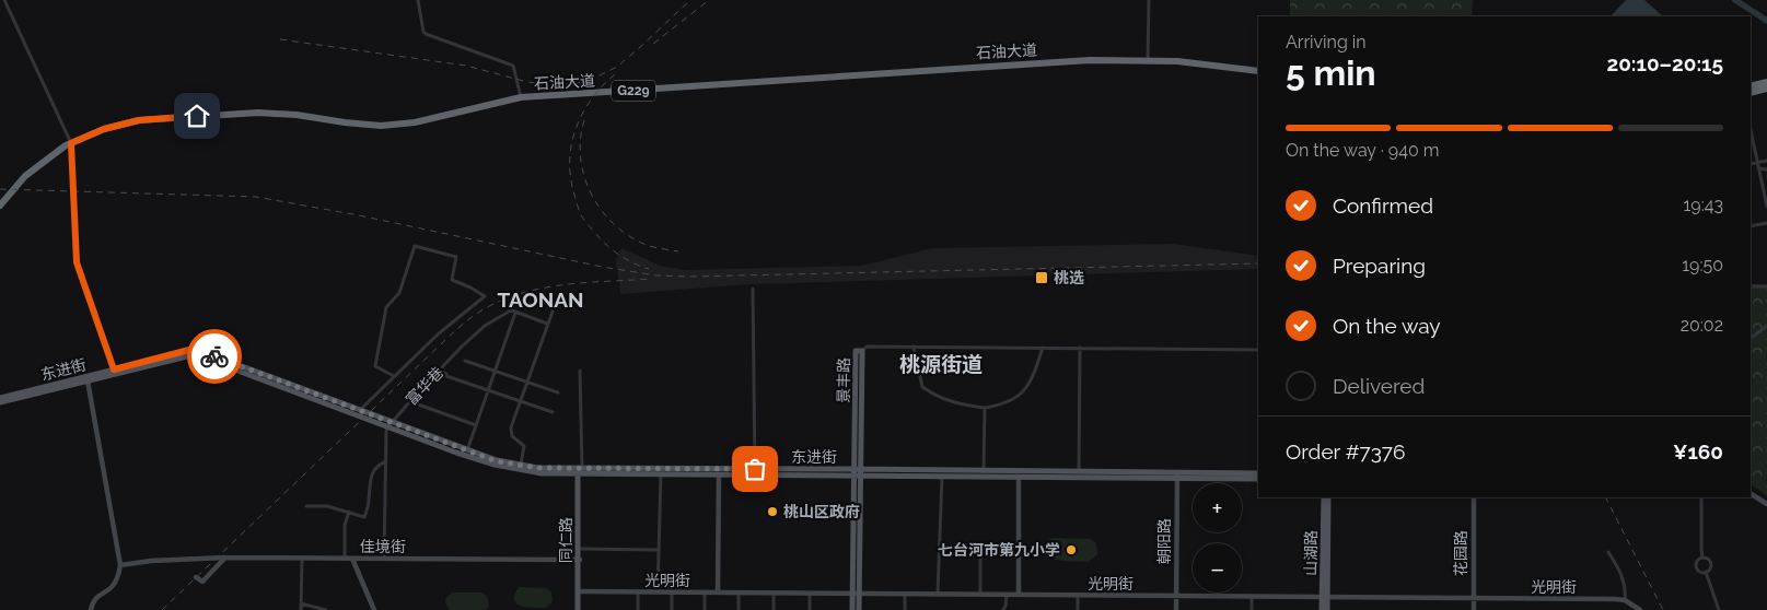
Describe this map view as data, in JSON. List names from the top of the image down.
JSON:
{
  "streets": {
    "highway": ["石油大道", "G229"],
    "main road": [
      "东进街",
      "景丰路",
      "同仁路",
      "朝阳路",
      "佳境街",
      "山湖路",
      "花园路",
      "光明街"
    ],
    "street": ["富华巷"]
  },
  "crossings": [
    ["东进街", "景丰路"],
    ["东进街", "富华巷"],
    ["东进街", "同仁路"],
    ["东进街", "朝阳路"],
    ["景丰路", "光明街"],
    ["同仁路", "佳境街"],
    ["同仁路", "光明街"],
    ["朝阳路", "光明街"],
    ["山湖路", "光明街"],
    ["花园路", "光明街"]
  ],
  "districts": ["TAONAN", "桃源街道"],
  "places": {
    "transit": ["桃选"],
    "other": ["桃山区政府", "七台河市第九小学"]
  },
  "page": {
    "heading": ["5 min", "Arriving in", "20:10–20:15"],
    "panel": ["Order #7376", "¥160"],
    "bar": "On the way · 940 m",
    "list": [
      ["Confirmed", "19:43"],
      ["Preparing", "19:50"],
      ["On the way", "20:02"],
      "Delivered"
    ],
    "map_buttons": ["+", "−"]
  }
}
